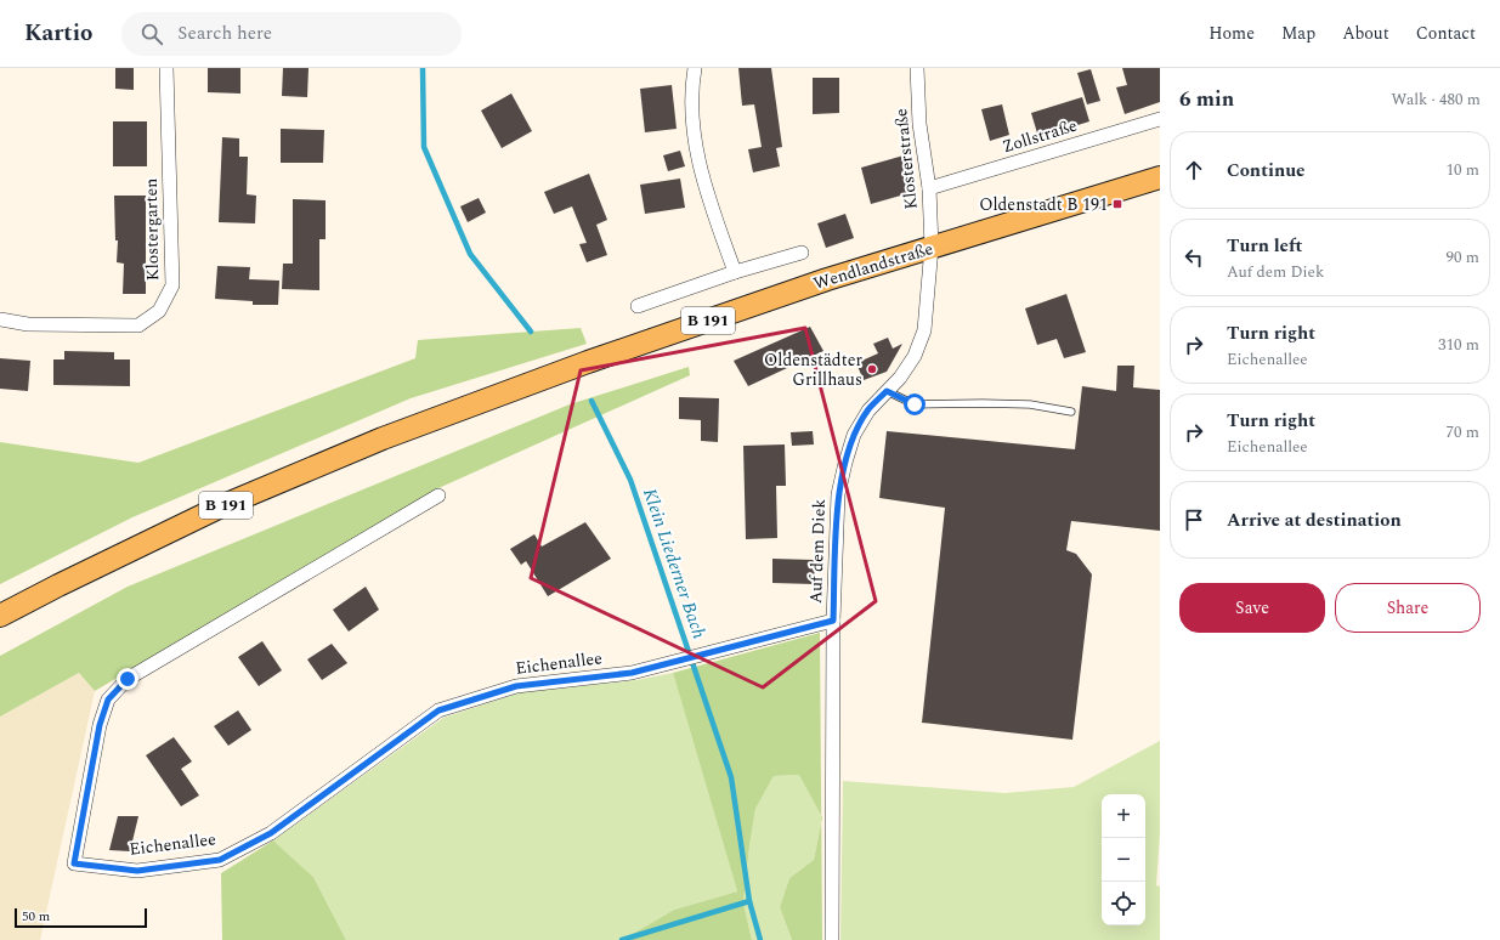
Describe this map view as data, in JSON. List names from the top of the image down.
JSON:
{
  "streets": {
    "main road": ["Wendlandstraße", "B 191"],
    "street": [
      "Zollstraße",
      "Klosterstraße",
      "Klostergarten",
      "Auf dem Diek",
      "Eichenallee"
    ]
  },
  "crossings": [
    ["Zollstraße", "Klosterstraße"],
    ["Klosterstraße", "Wendlandstraße"],
    ["Klosterstraße", "Auf dem Diek"],
    ["Wendlandstraße", "Auf dem Diek"],
    ["Auf dem Diek", "Eichenallee"]
  ],
  "water": ["Klein Liederner Bach"],
  "places": {
    "transit": ["Oldenstadt B 191"],
    "other": ["Oldenstädter Grillhaus"]
  },
  "scale_bar": "50 m",
  "page": {
    "header": "Kartio",
    "search": "Search here",
    "nav": [
      "Home",
      "Map",
      "About",
      "Contact"
    ],
    "heading": ["6 min", "Walk · 480 m"],
    "list": [
      ["Continue", "10 m"],
      ["Turn left", "Auf dem Diek", "90 m"],
      ["Turn right", "Eichenallee", "310 m"],
      ["Turn right", "Eichenallee", "70 m"],
      "Arrive at destination"
    ],
    "buttons": ["Save", "Share"],
    "map_buttons": ["+", "−"],
    "scale": "50 m"
  }
}
